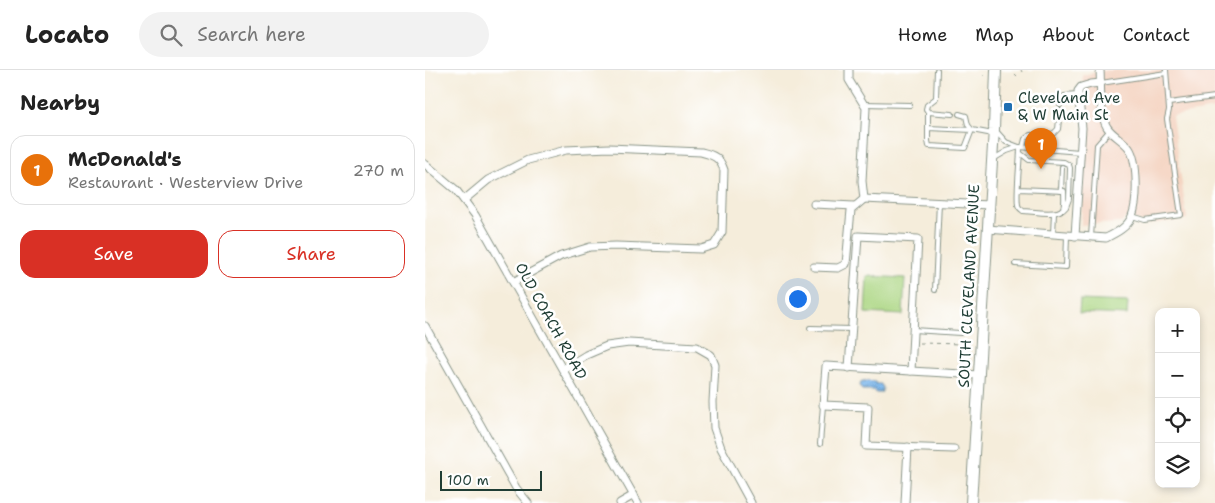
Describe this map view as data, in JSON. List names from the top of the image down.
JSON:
{
  "streets": {
    "main road": ["SOUTH CLEVELAND AVENUE"],
    "street": ["OLD COACH ROAD"]
  },
  "places": {
    "transit": ["Cleveland Ave & W Main St"]
  },
  "scale_bar": "100 m",
  "page": {
    "header": "Locato",
    "search": "Search here",
    "nav": [
      "Home",
      "Map",
      "About",
      "Contact"
    ],
    "heading": "Nearby",
    "pins": "1",
    "list": [
      {
        "mark": "1",
        "name": "McDonald's",
        "note": "Restaurant · Westerview Drive",
        "value": "270 m"
      }
    ],
    "buttons": ["Save", "Share"],
    "map_buttons": ["+", "−"],
    "scale": "100 m"
  }
}
